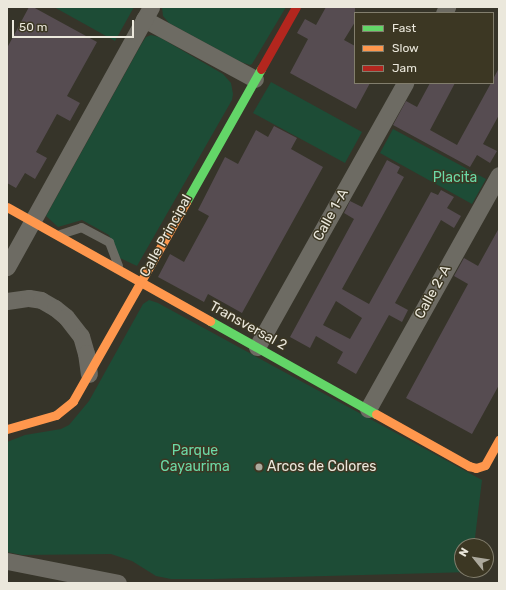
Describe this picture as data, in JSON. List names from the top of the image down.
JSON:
{
  "streets": {
    "street": [
      "Calle 1-A",
      "Calle Principal",
      "Calle 2-A",
      "Transversal 2"
    ]
  },
  "crossings": [
    ["Calle 1-A", "Transversal 2"],
    ["Calle Principal", "Transversal 2"],
    ["Calle 2-A", "Transversal 2"]
  ],
  "parks": ["Placita", "Parque Cayaurima"],
  "places": ["Arcos de Colores"],
  "legend": ["Fast", "Slow", "Jam"],
  "scale_bar": "50 m",
  "north": "top left"
}
